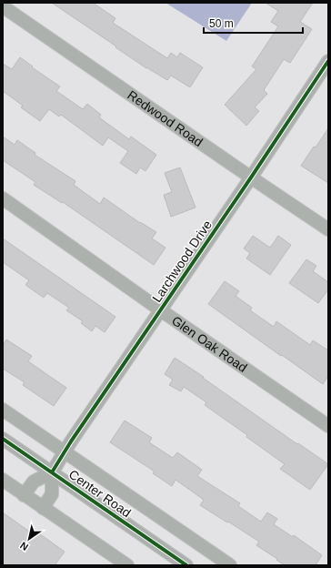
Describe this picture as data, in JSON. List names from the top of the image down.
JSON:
{
  "streets": {
    "street": [
      "Redwood Road",
      "Larchwood Drive",
      "Glen Oak Road",
      "Center Road"
    ]
  },
  "crossings": [
    ["Redwood Road", "Larchwood Drive"],
    ["Larchwood Drive", "Glen Oak Road"],
    ["Larchwood Drive", "Center Road"]
  ],
  "scale_bar": "50 m",
  "north": "bottom left"
}
